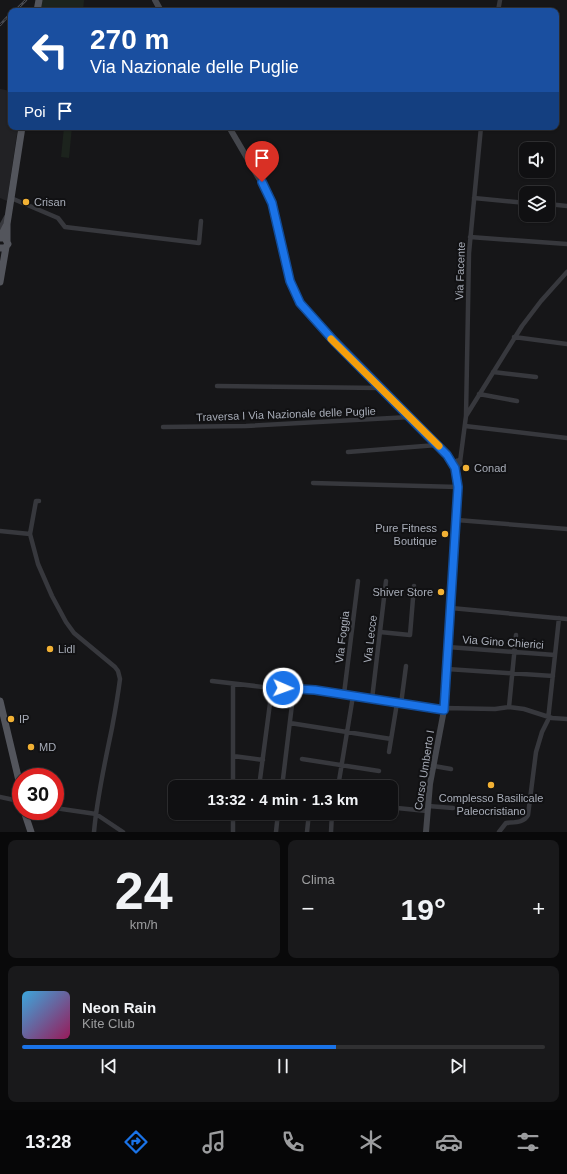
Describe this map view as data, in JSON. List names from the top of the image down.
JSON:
{
  "streets": {
    "main road": ["Corso Umberto I"],
    "street": [
      "Via Facente",
      "Traversa I Via Nazionale delle Puglie",
      "Via Foggia",
      "Via Lecce",
      "Via Gino Chierici"
    ]
  },
  "crossings": [
    ["Via Facente", "Corso Umberto I"],
    ["Traversa I Via Nazionale delle Puglie", "Corso Umberto I"],
    ["Via Gino Chierici", "Corso Umberto I"]
  ],
  "places": [
    "Crisan",
    "Conad",
    "Pure Fitness Boutique",
    "Shiver Store",
    "Lidl",
    "IP",
    "MD",
    "Complesso Basilicale Paleocristiano"
  ],
  "page": {
    "turn": ["270 m", "Via Nazionale delle Puglie"],
    "then": "Poi",
    "limit": "30",
    "trip": "13:32 · 4 min · 1.3 km",
    "tile": [
      ["24", "km/h"],
      "Clima"
    ],
    "heat": ["−", "19°", "+"],
    "song": ["Neon Rain", "Kite Club"],
    "tabs": "13:28"
  }
}
